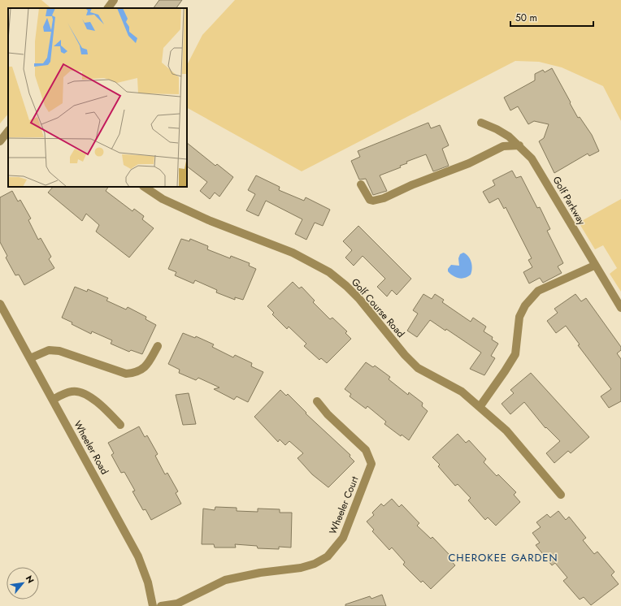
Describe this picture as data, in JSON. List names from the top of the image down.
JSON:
{
  "streets": {
    "street": [
      "Golf Parkway",
      "Golf Course Road",
      "Wheeler Road",
      "Wheeler Court"
    ]
  },
  "districts": ["CHEROKEE GARDEN"],
  "scale_bar": "50 m",
  "north": "top right"
}
